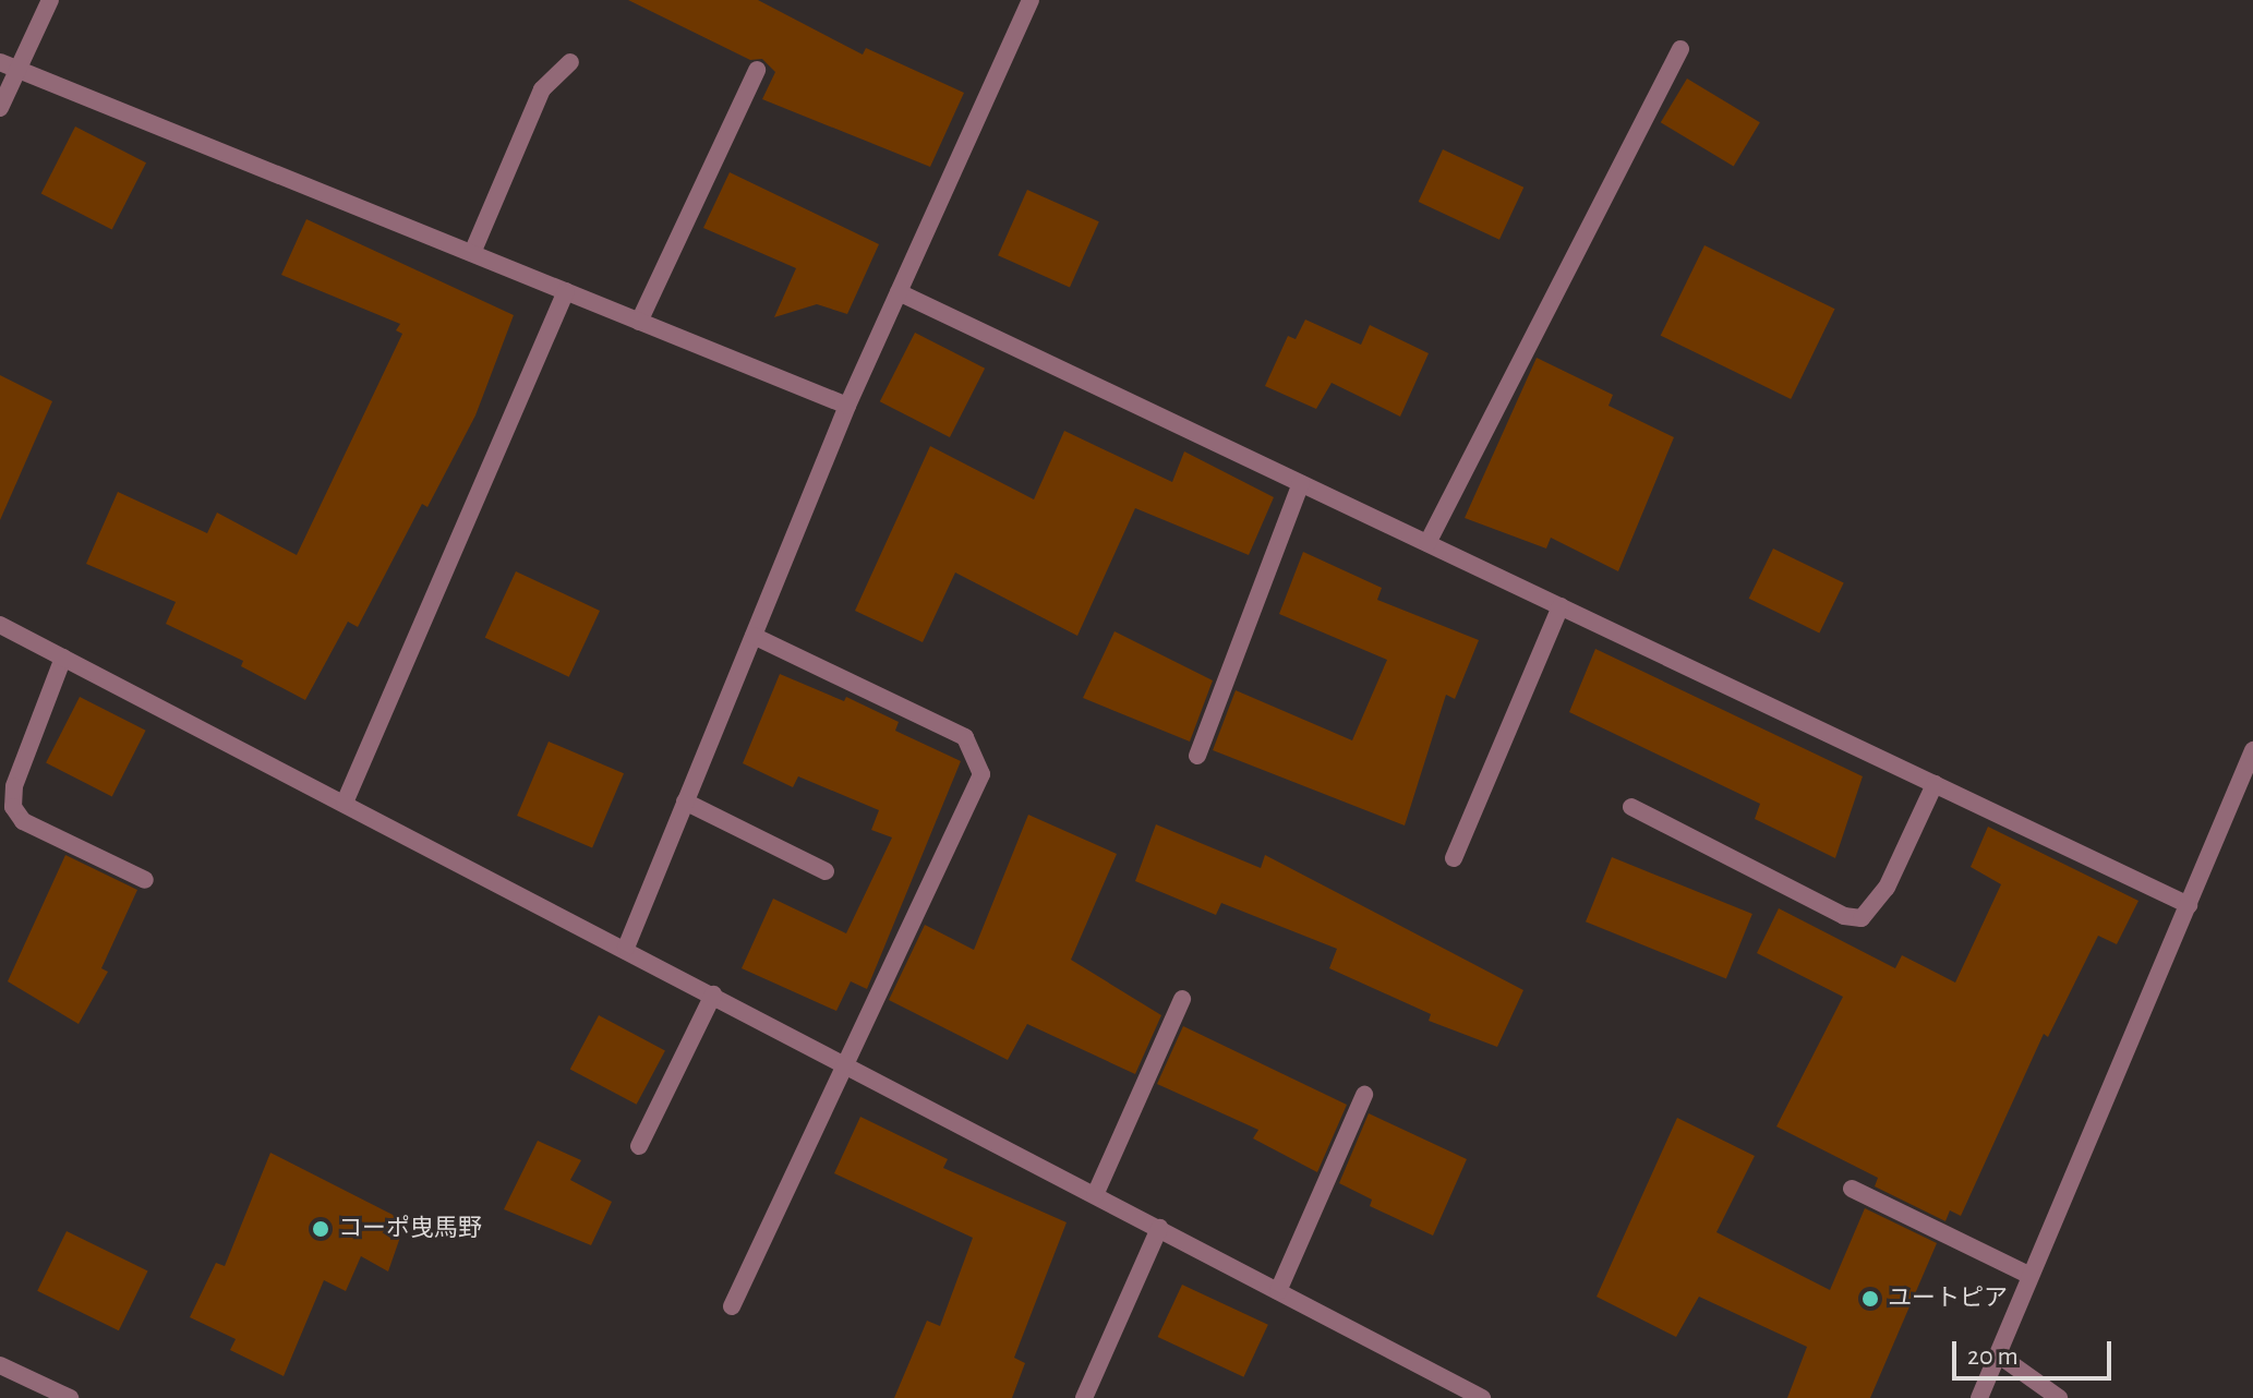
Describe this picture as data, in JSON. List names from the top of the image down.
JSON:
{
  "places": ["コーポ曳馬野", "ユートピア"],
  "scale_bar": "20 m"
}
